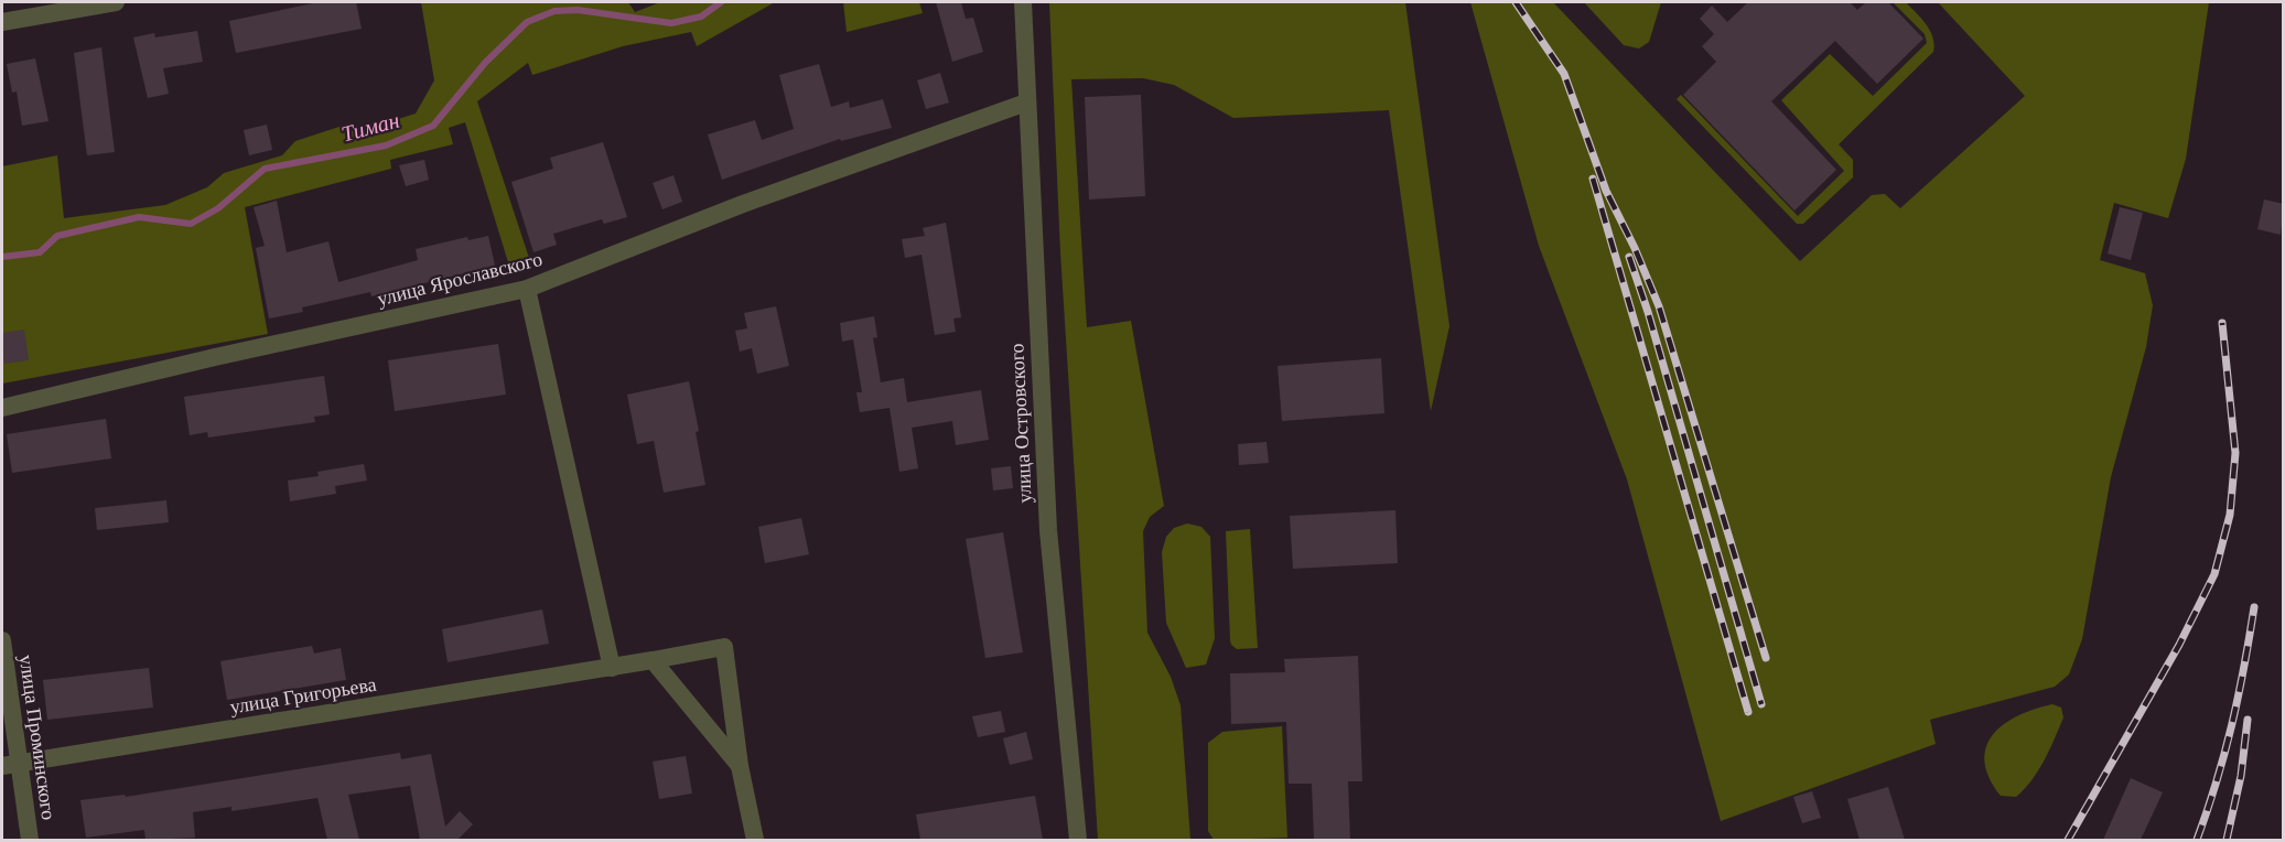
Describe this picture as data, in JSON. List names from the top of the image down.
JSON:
{
  "streets": {
    "street": [
      "улица Ярославского",
      "улица Островского",
      "улица Григорьева",
      "улица Проминского"
    ]
  },
  "crossings": [
    ["улица Ярославского", "улица Островского"],
    ["улица Григорьева", "улица Проминского"]
  ],
  "water": ["Тиман"]
}
